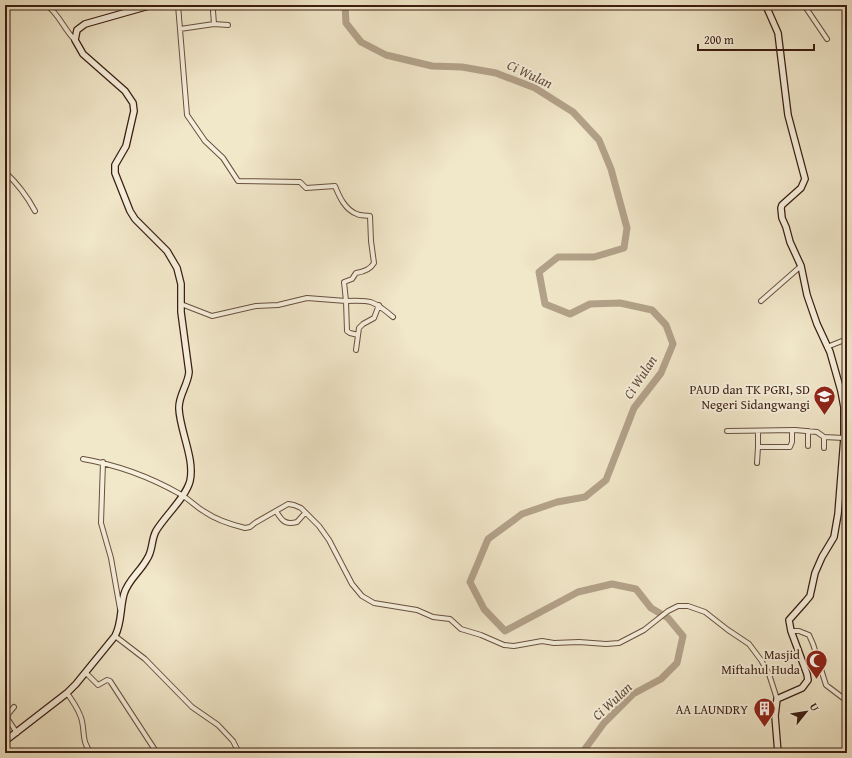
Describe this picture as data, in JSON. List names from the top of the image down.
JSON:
{
  "water": ["Ci Wulan"],
  "places": {
    "school or university": ["PAUD dan TK PGRI, SD Negeri Sidangwangi"],
    "mosque": ["Masjid Miftahul Huda"],
    "building": ["AA LAUNDRY"]
  },
  "scale_bar": "200 m",
  "north": "top right"
}
